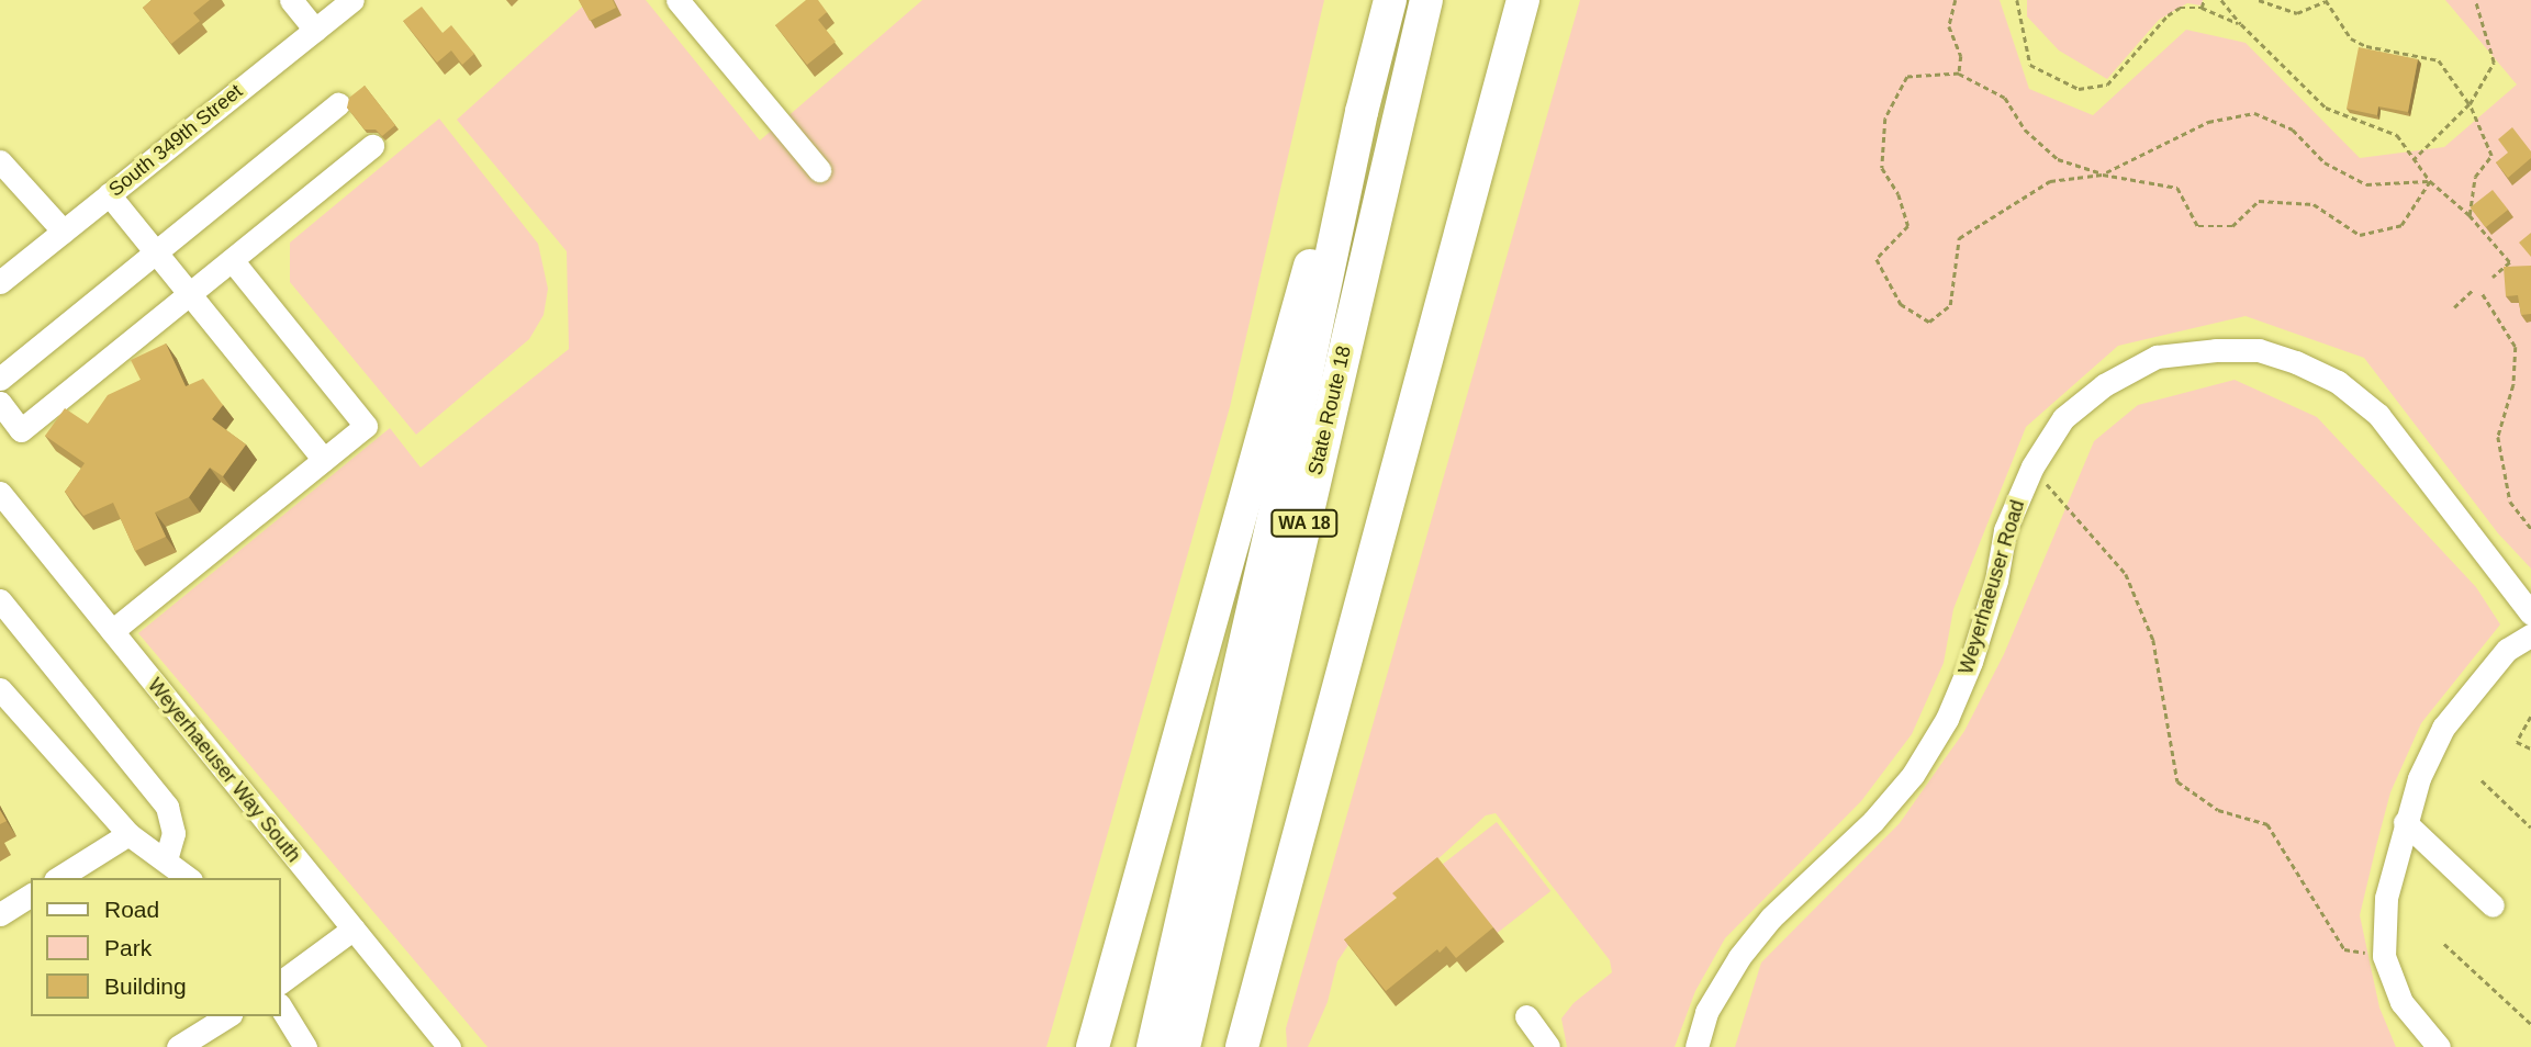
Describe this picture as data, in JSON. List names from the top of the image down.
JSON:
{
  "streets": {
    "highway": ["State Route 18", "WA 18"],
    "street": ["South 349th Street", "Weyerhaeuser Road", "Weyerhaeuser Way South"]
  },
  "legend": ["Road", "Park", "Building"]
}
